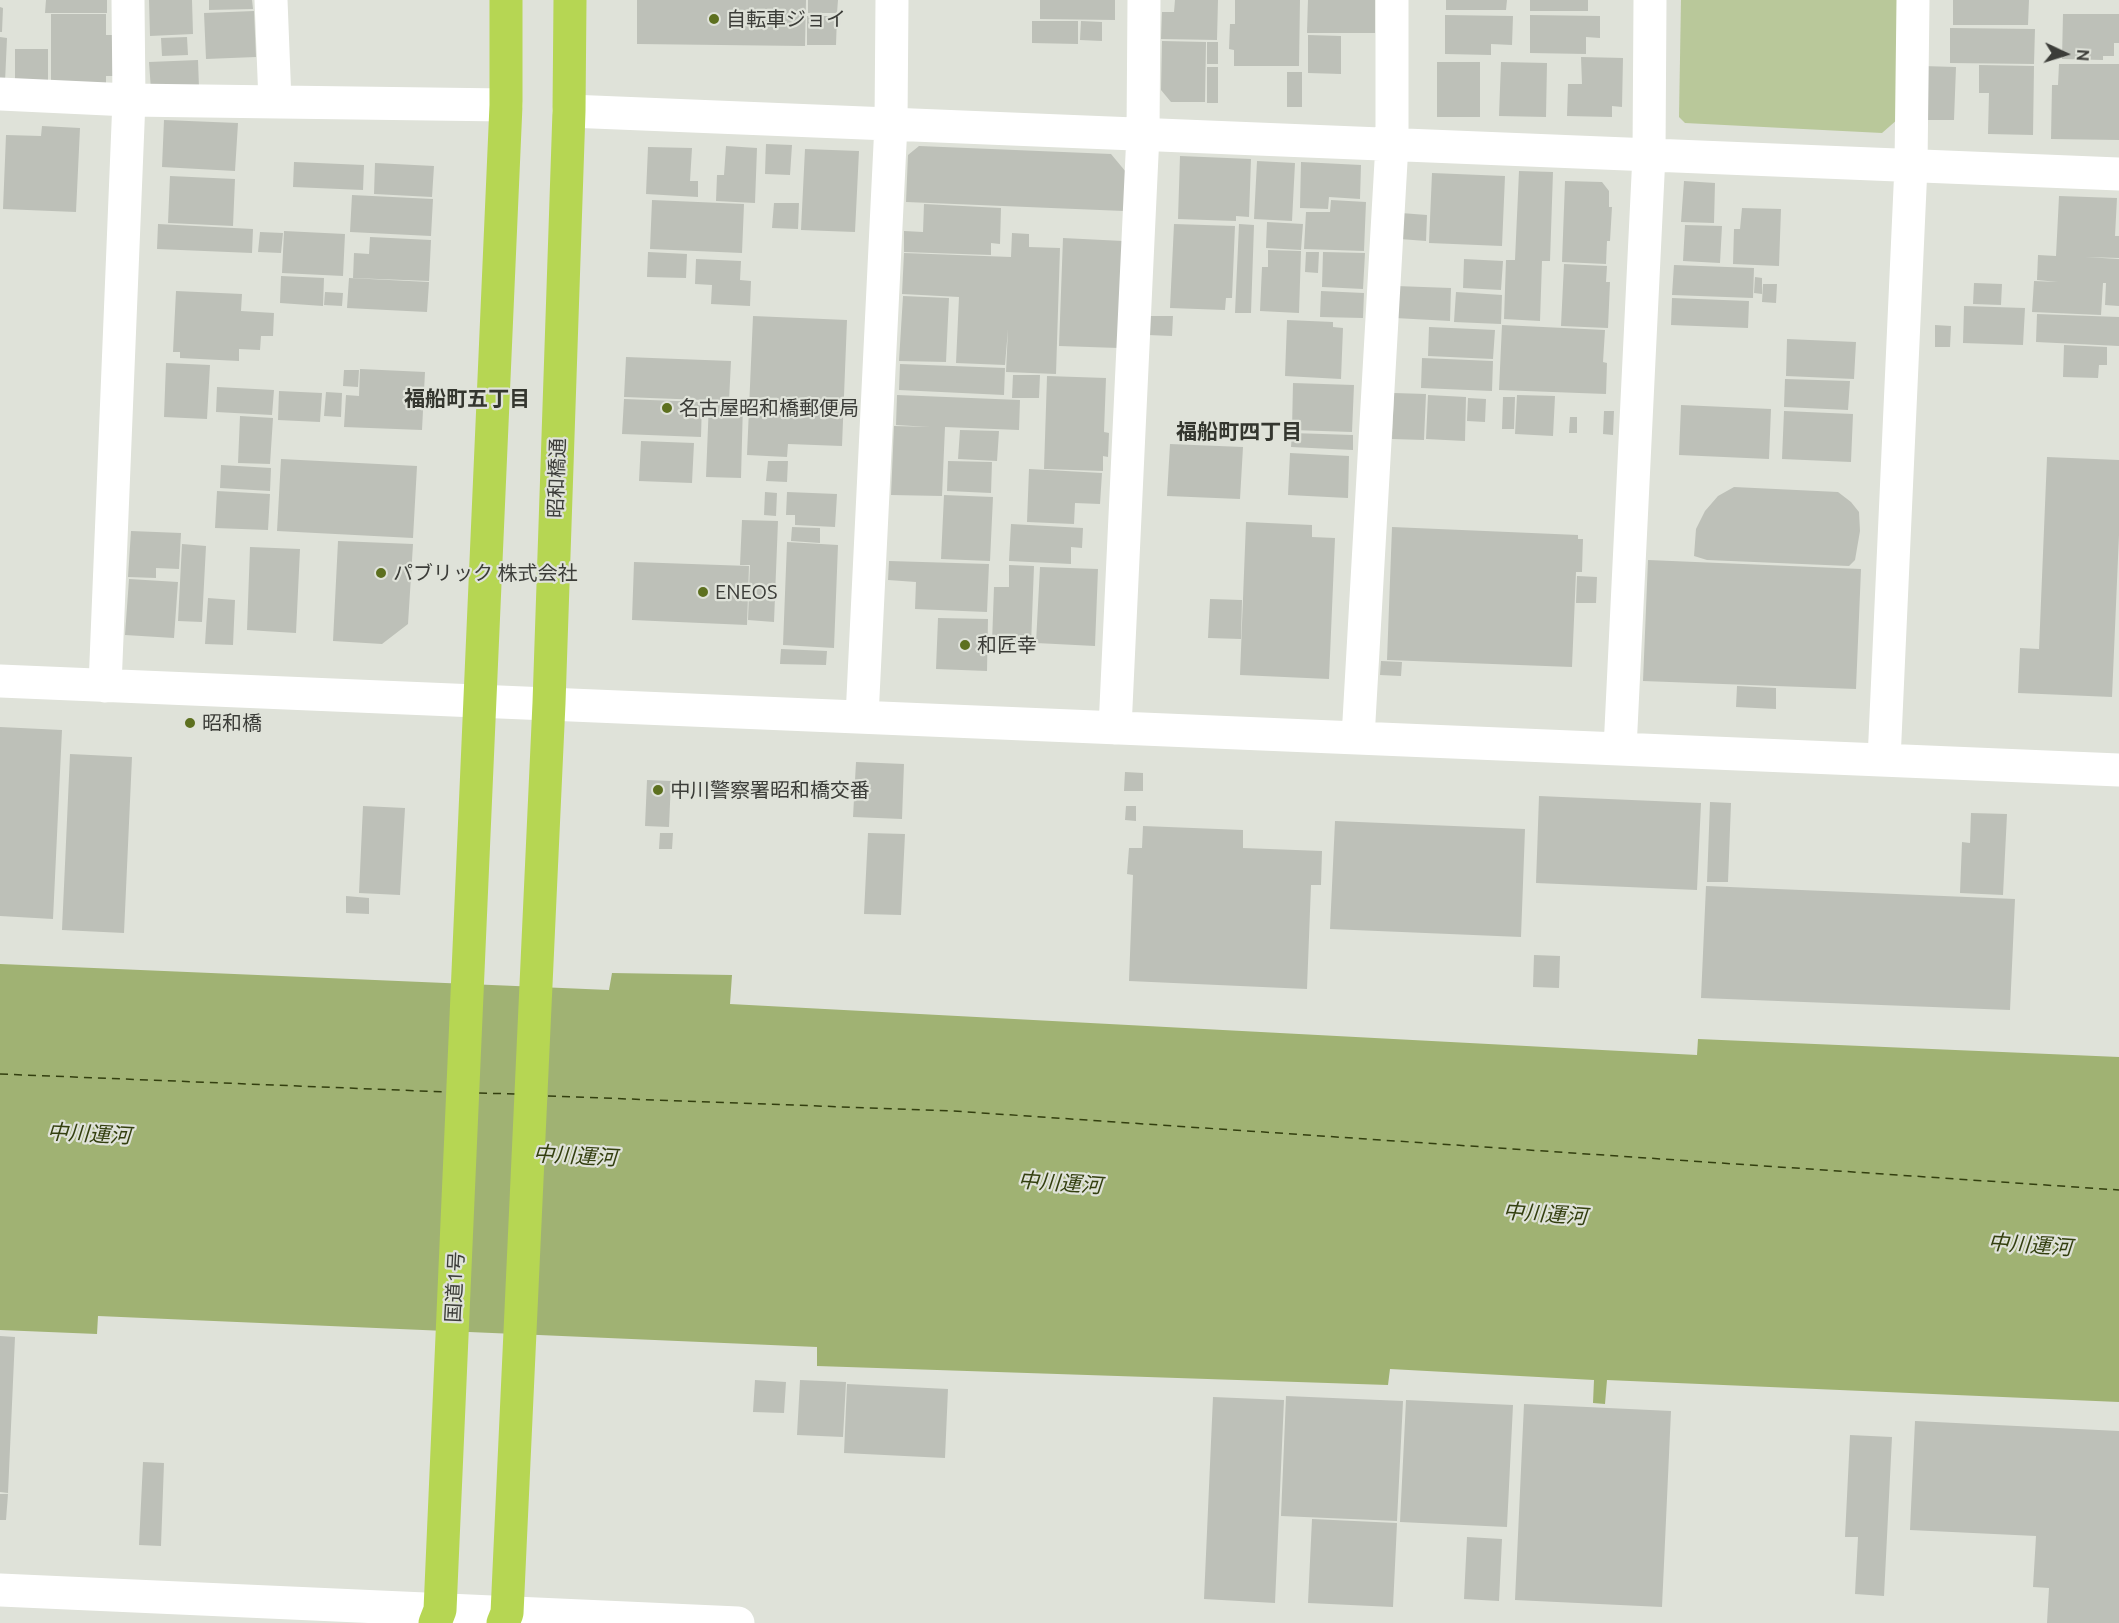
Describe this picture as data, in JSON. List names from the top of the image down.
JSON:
{
  "streets": {
    "highway": ["昭和橋通", "国道1号"]
  },
  "districts": ["福船町五丁目", "福船町四丁目"],
  "water": ["中川運河"],
  "places": [
    "自転車ジョイ",
    "名古屋昭和橋郵便局",
    "パブリック 株式会社",
    "ENEOS",
    "和匠幸",
    "昭和橋",
    "中川警察署昭和橋交番"
  ],
  "north": "right"
}
